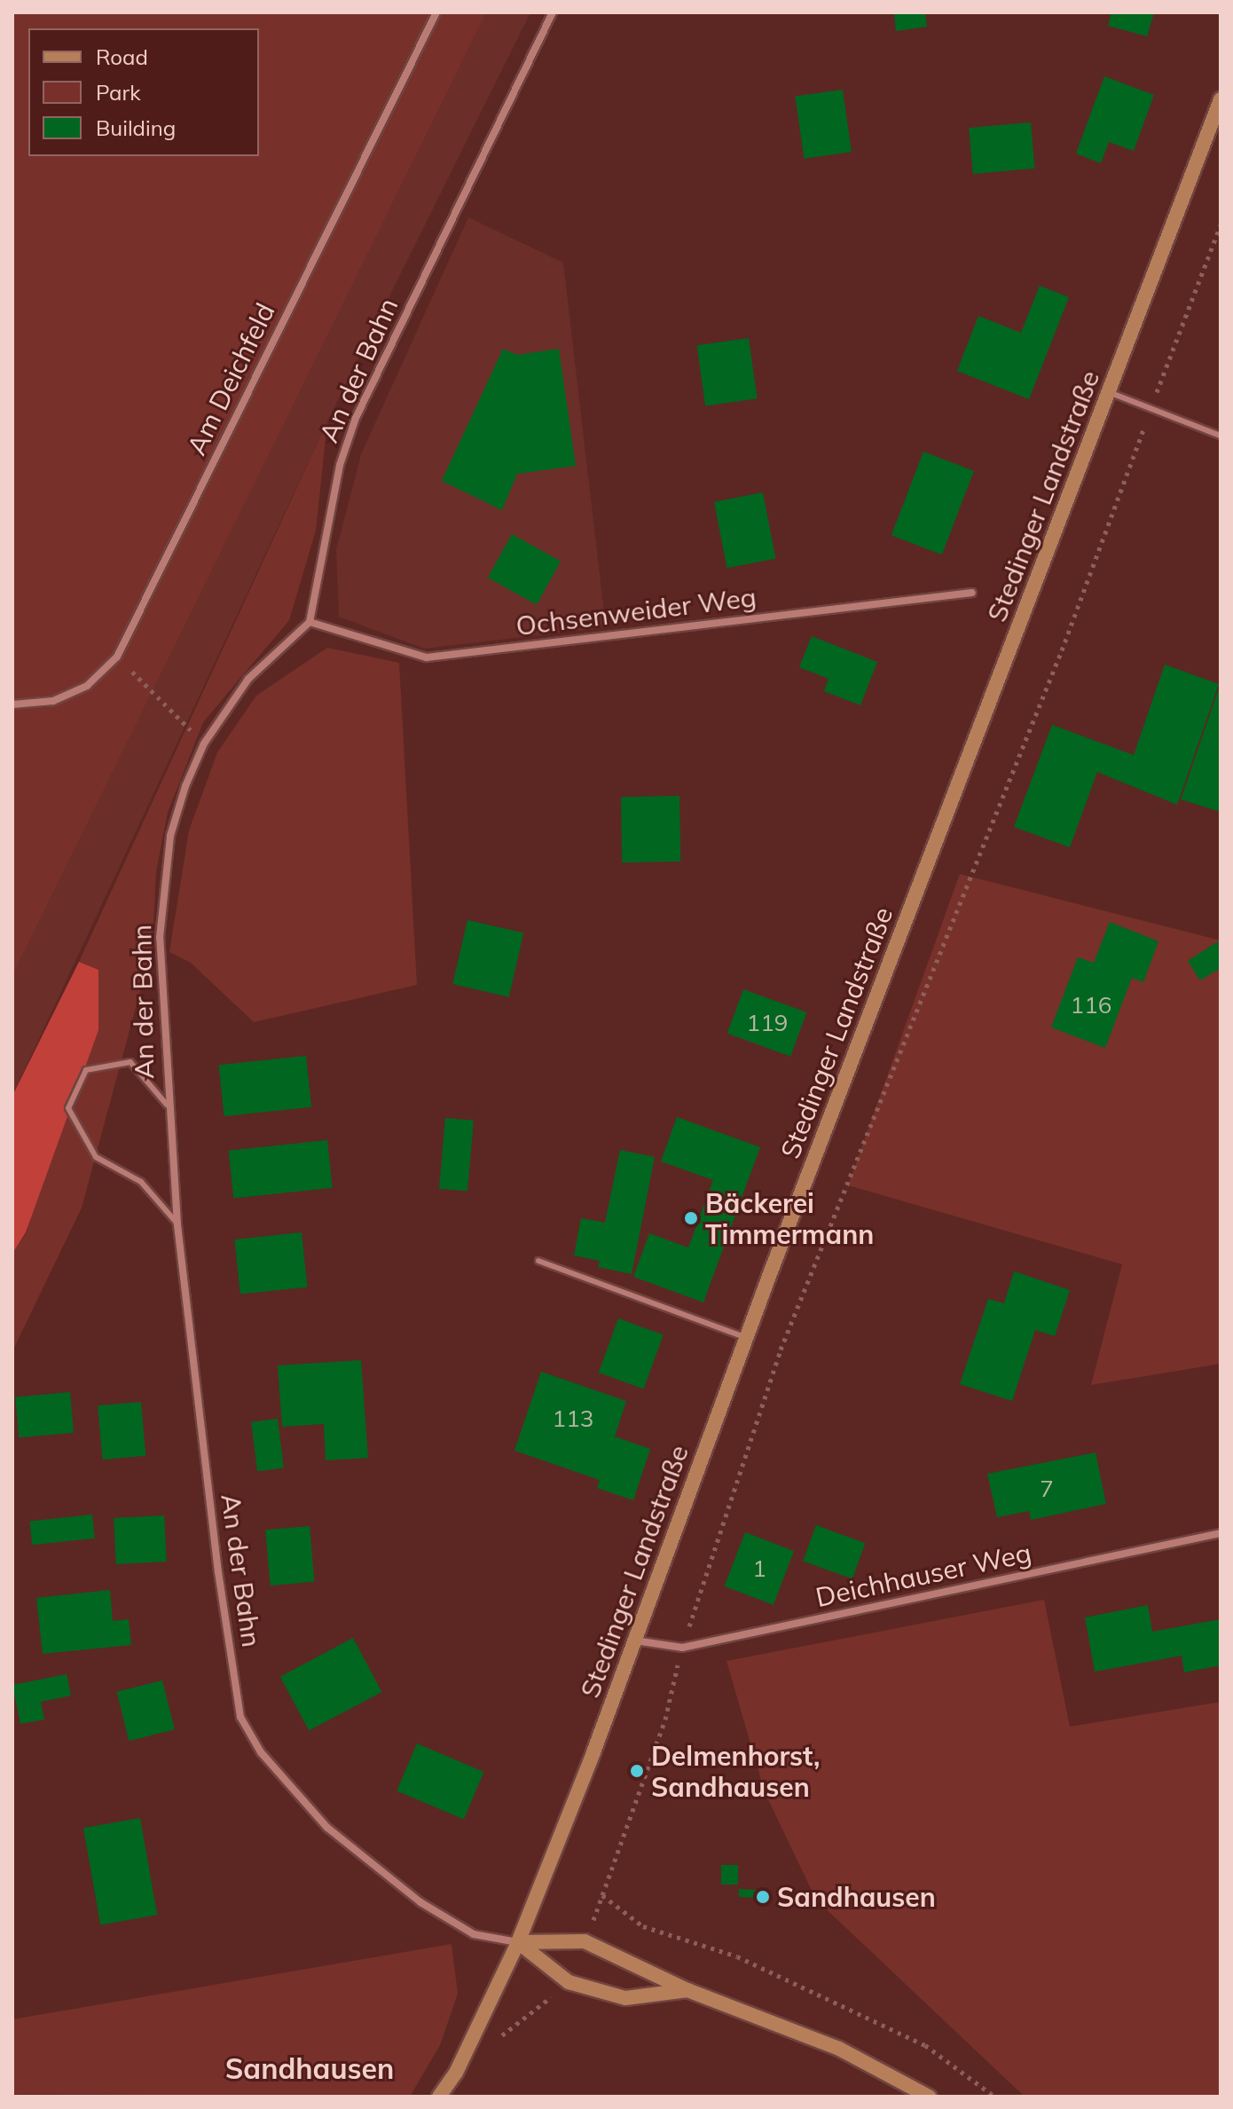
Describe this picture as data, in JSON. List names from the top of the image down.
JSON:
{
  "streets": {
    "main road": ["Stedinger Landstraße"],
    "street": [
      "An der Bahn",
      "Am Deichfeld",
      "Ochsenweider Weg",
      "Deichhauser Weg"
    ]
  },
  "crossings": [
    ["An der Bahn", "Stedinger Landstraße"],
    ["An der Bahn", "Ochsenweider Weg"],
    ["Stedinger Landstraße", "Deichhauser Weg"]
  ],
  "districts": ["Sandhausen"],
  "places": ["Bäckerei Timmermann", "Delmenhorst, Sandhausen", "Sandhausen"],
  "house_numbers": [
    "116",
    "119",
    "113",
    "7",
    "1"
  ],
  "legend": ["Road", "Park", "Building"]
}
